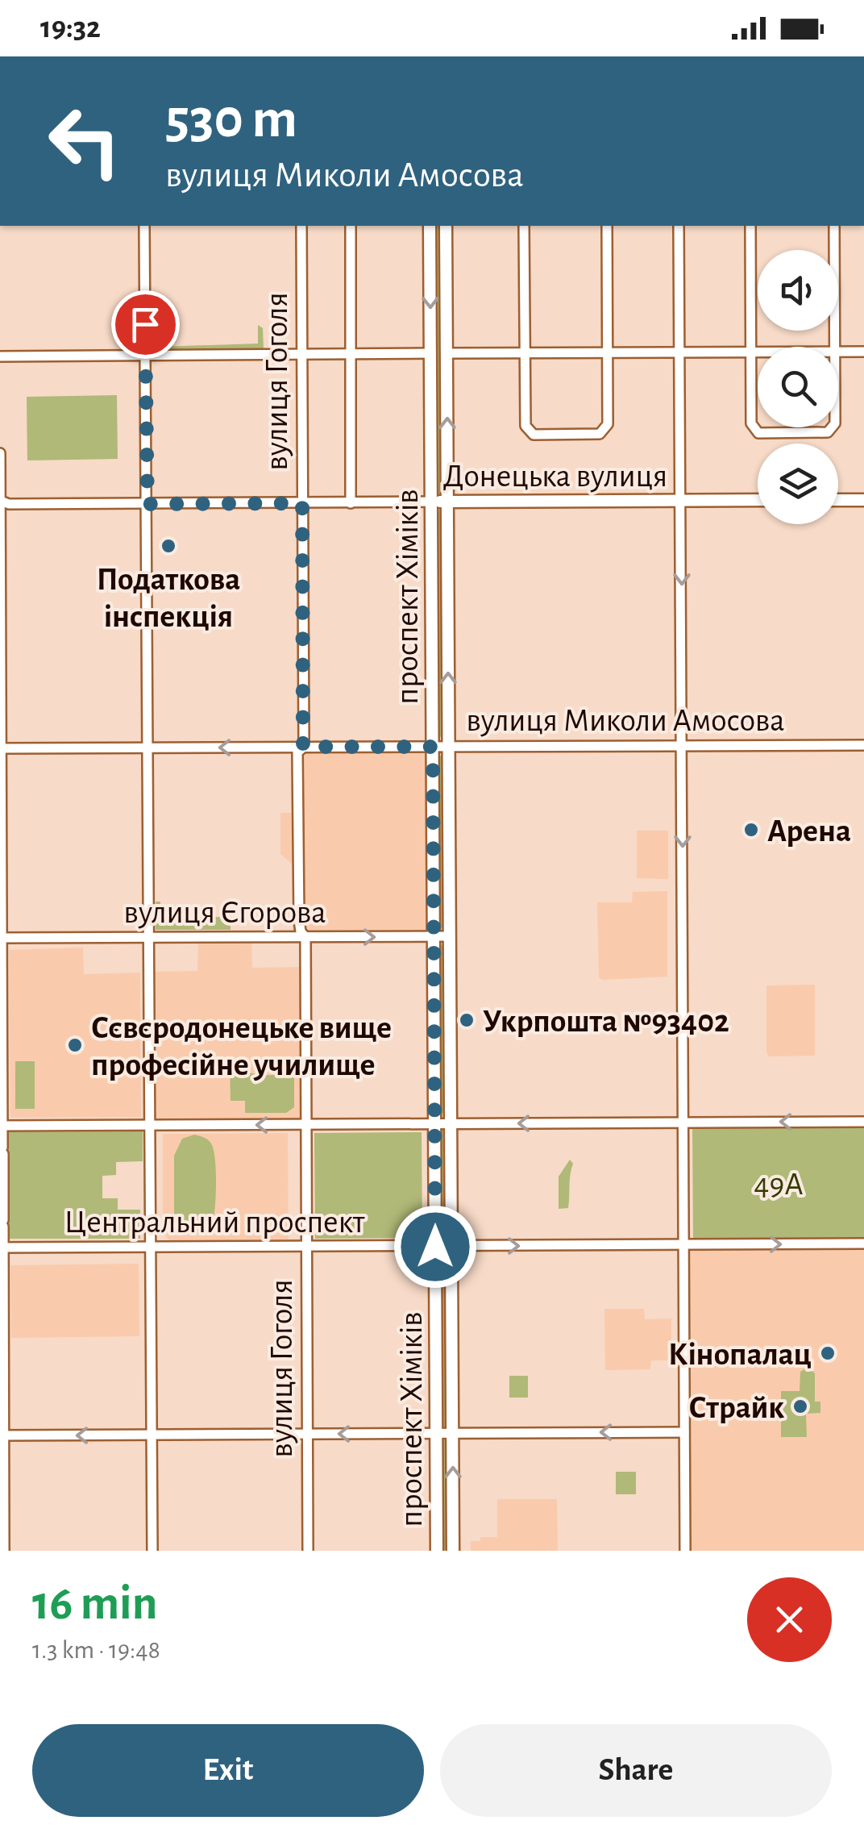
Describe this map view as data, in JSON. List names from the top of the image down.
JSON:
{
  "streets": {
    "main road": ["Донецька вулиця", "проспект Хіміків"],
    "street": [
      "вулиця Гоголя",
      "вулиця Миколи Амосова",
      "вулиця Єгорова",
      "Центральний проспект"
    ]
  },
  "crossings": [
    ["вулиця Гоголя", "Донецька вулиця"],
    ["вулиця Гоголя", "вулиця Миколи Амосова"],
    ["вулиця Гоголя", "вулиця Єгорова"],
    ["вулиця Гоголя", "Центральний проспект"],
    ["Донецька вулиця", "проспект Хіміків"],
    ["проспект Хіміків", "вулиця Миколи Амосова"],
    ["проспект Хіміків", "вулиця Єгорова"],
    ["проспект Хіміків", "Центральний проспект"]
  ],
  "one_way": ["Центральний проспект"],
  "parks": ["49А"],
  "places": [
    "Податкова інспекція",
    "Арена",
    "Укрпошта №93402",
    "Сєвєродонецьке вище професійне училище",
    "Кінопалац",
    "Страйк"
  ],
  "page": {
    "status": "19:32",
    "turn": ["530 m", "вулиця Миколи Амосова"],
    "heading": ["16 min", "1.3 km · 19:48"],
    "buttons": ["Exit", "Share"]
  }
}
